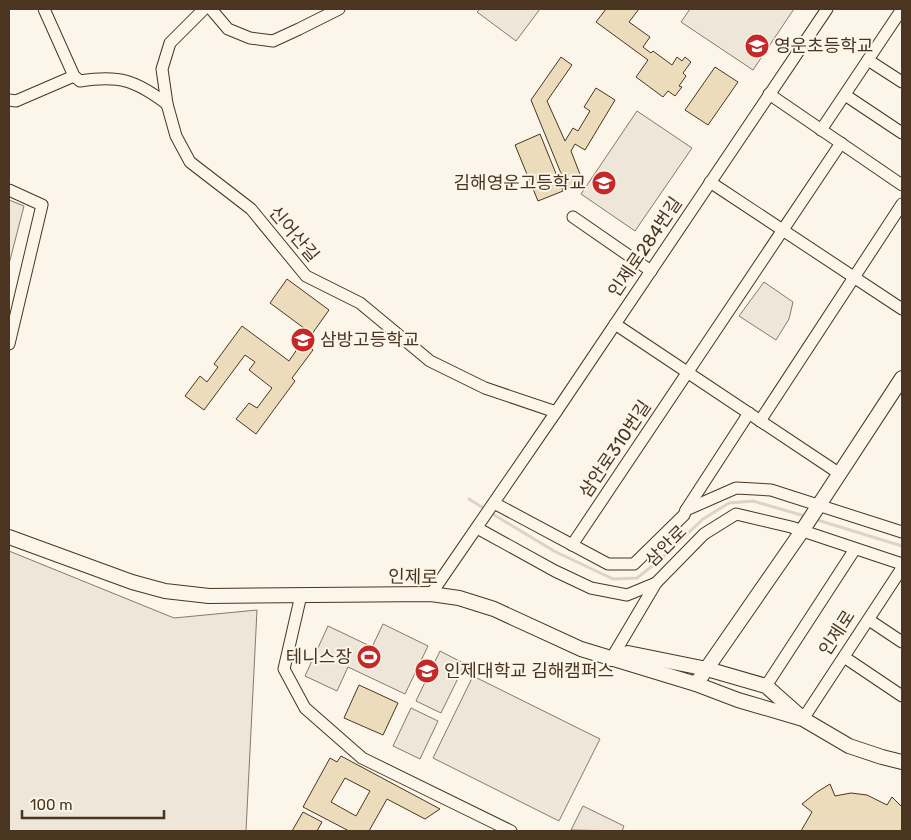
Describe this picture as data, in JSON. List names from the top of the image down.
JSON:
{
  "streets": {
    "main road": ["인제로"],
    "street": [
      "신어산길",
      "인제로284번길",
      "삼안로310번길",
      "삼안로"
    ]
  },
  "crossings": [
    ["신어산길", "인제로284번길"],
    ["인제로284번길", "삼안로"],
    ["삼안로310번길", "삼안로"]
  ],
  "places": {
    "school or university": [
      "영운초등학교",
      "김해영운고등학교",
      "삼방고등학교",
      "인제대학교 김해캠퍼스"
    ],
    "sports": ["테니스장"]
  },
  "scale_bar": "100 m"
}
